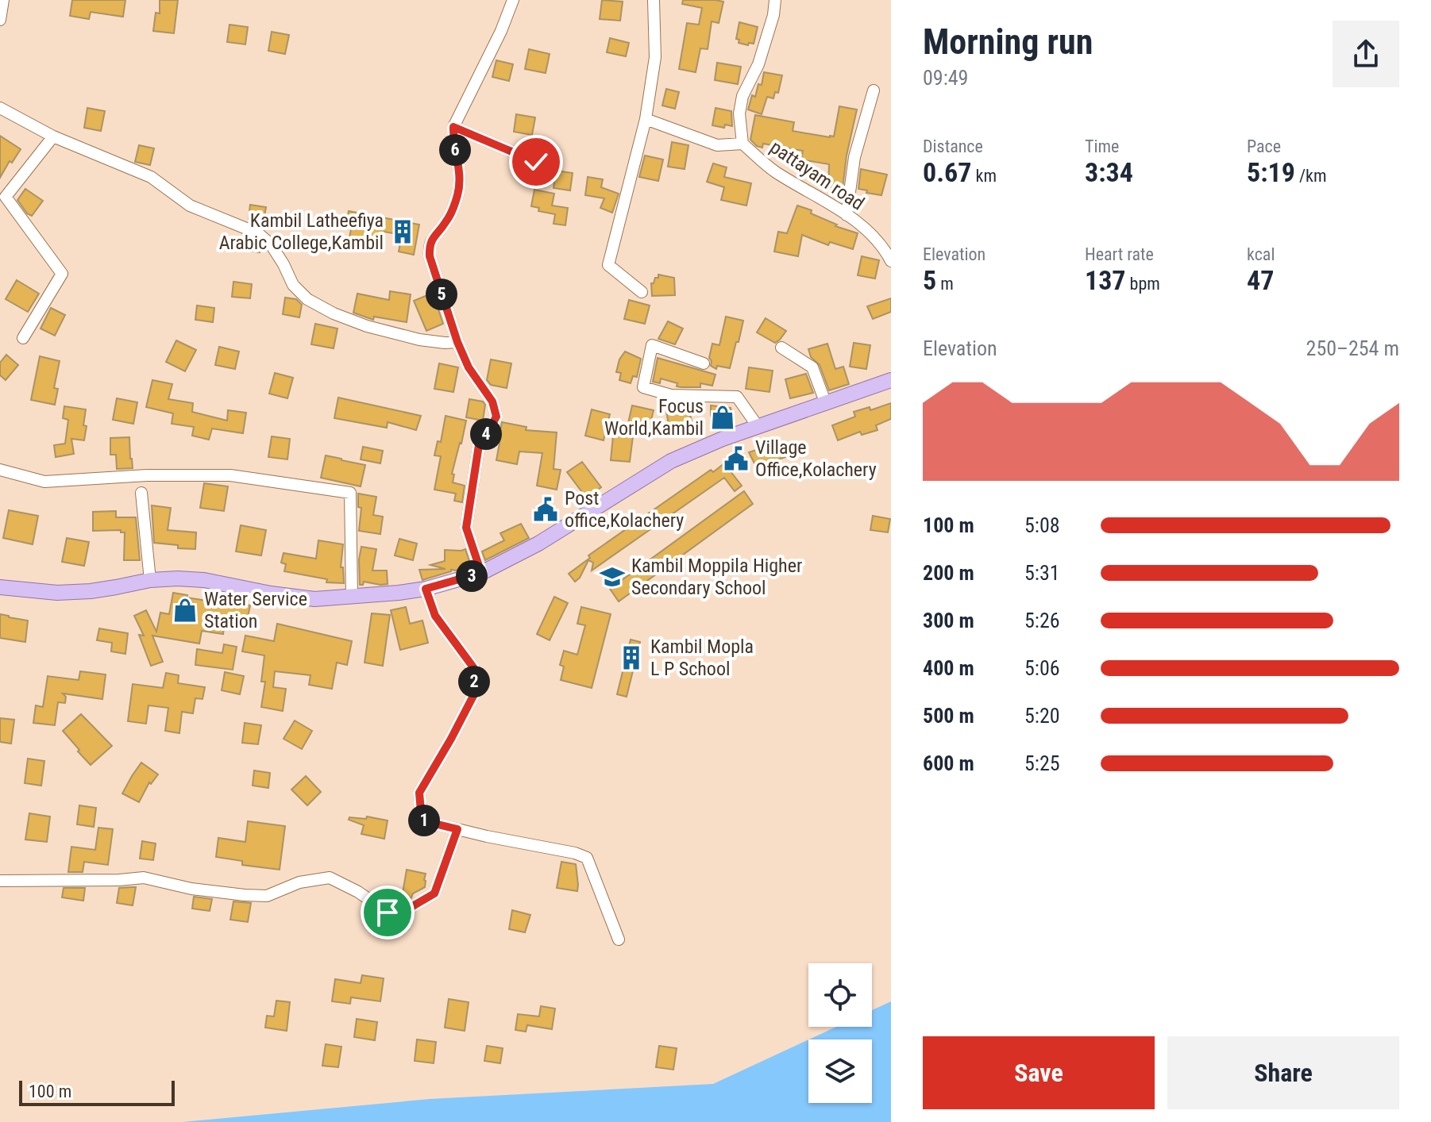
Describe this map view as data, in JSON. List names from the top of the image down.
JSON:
{
  "streets": {
    "street": ["pattayam road"]
  },
  "places": {
    "building": ["Kambil Latheefiya Arabic College,Kambil", "Kambil Mopla L P School"],
    "shop": ["Focus World,Kambil", "Water Service Station"],
    "public building": ["Village Office,Kolachery", "Post office,Kolachery"],
    "school or university": ["Kambil Moppila Higher Secondary School"]
  },
  "scale_bar": "100 m",
  "page": {
    "heading": ["Morning run", "09:49"],
    "stats": [
      ["Distance", "0.67 km"],
      ["Time", "3:34"],
      ["Pace", "5:19 /km"],
      ["Elevation", "5 m"],
      ["Heart rate", "137 bpm"],
      ["kcal", "47"]
    ],
    "pins": [
      "6",
      "5",
      "4",
      "3",
      "2",
      "1"
    ],
    "chart": ["Elevation", "250–254 m"],
    "list": [
      {
        "name": "100 m",
        "note": "5:08"
      },
      {
        "name": "200 m",
        "note": "5:31"
      },
      {
        "name": "300 m",
        "note": "5:26"
      },
      {
        "name": "400 m",
        "note": "5:06"
      },
      {
        "name": "500 m",
        "note": "5:20"
      },
      {
        "name": "600 m",
        "note": "5:25"
      }
    ],
    "buttons": ["Save", "Share"],
    "scale": "100 m"
  }
}
